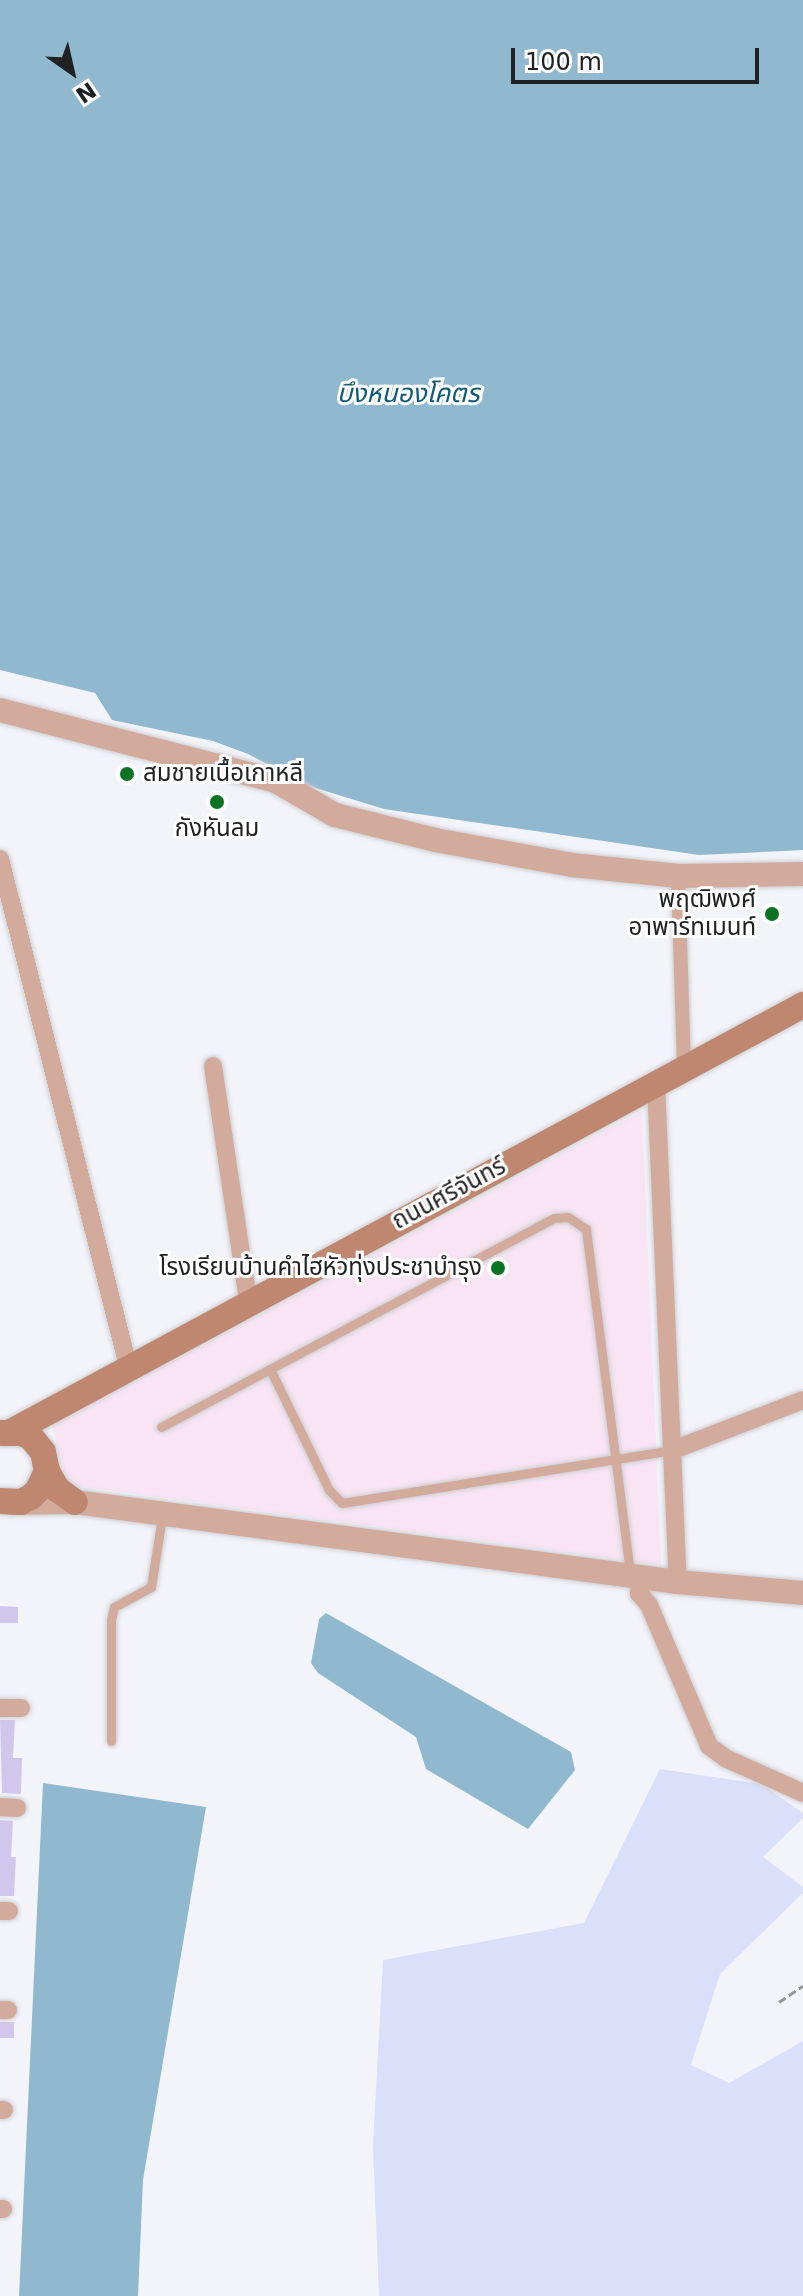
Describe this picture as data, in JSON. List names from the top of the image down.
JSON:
{
  "streets": {
    "main road": ["ถนนศรีจันทร์"]
  },
  "water": ["บึงหนองโคตร"],
  "places": [
    "สมชายเนื้อเกาหลี",
    "กังหันลม",
    "พฤฒิพงศ์ อาพาร์ทเมนท์",
    "โรงเรียนบ้านคำไฮหัวทุ่งประชาบำรุง"
  ],
  "scale_bar": "100 m",
  "north": "bottom right"
}
